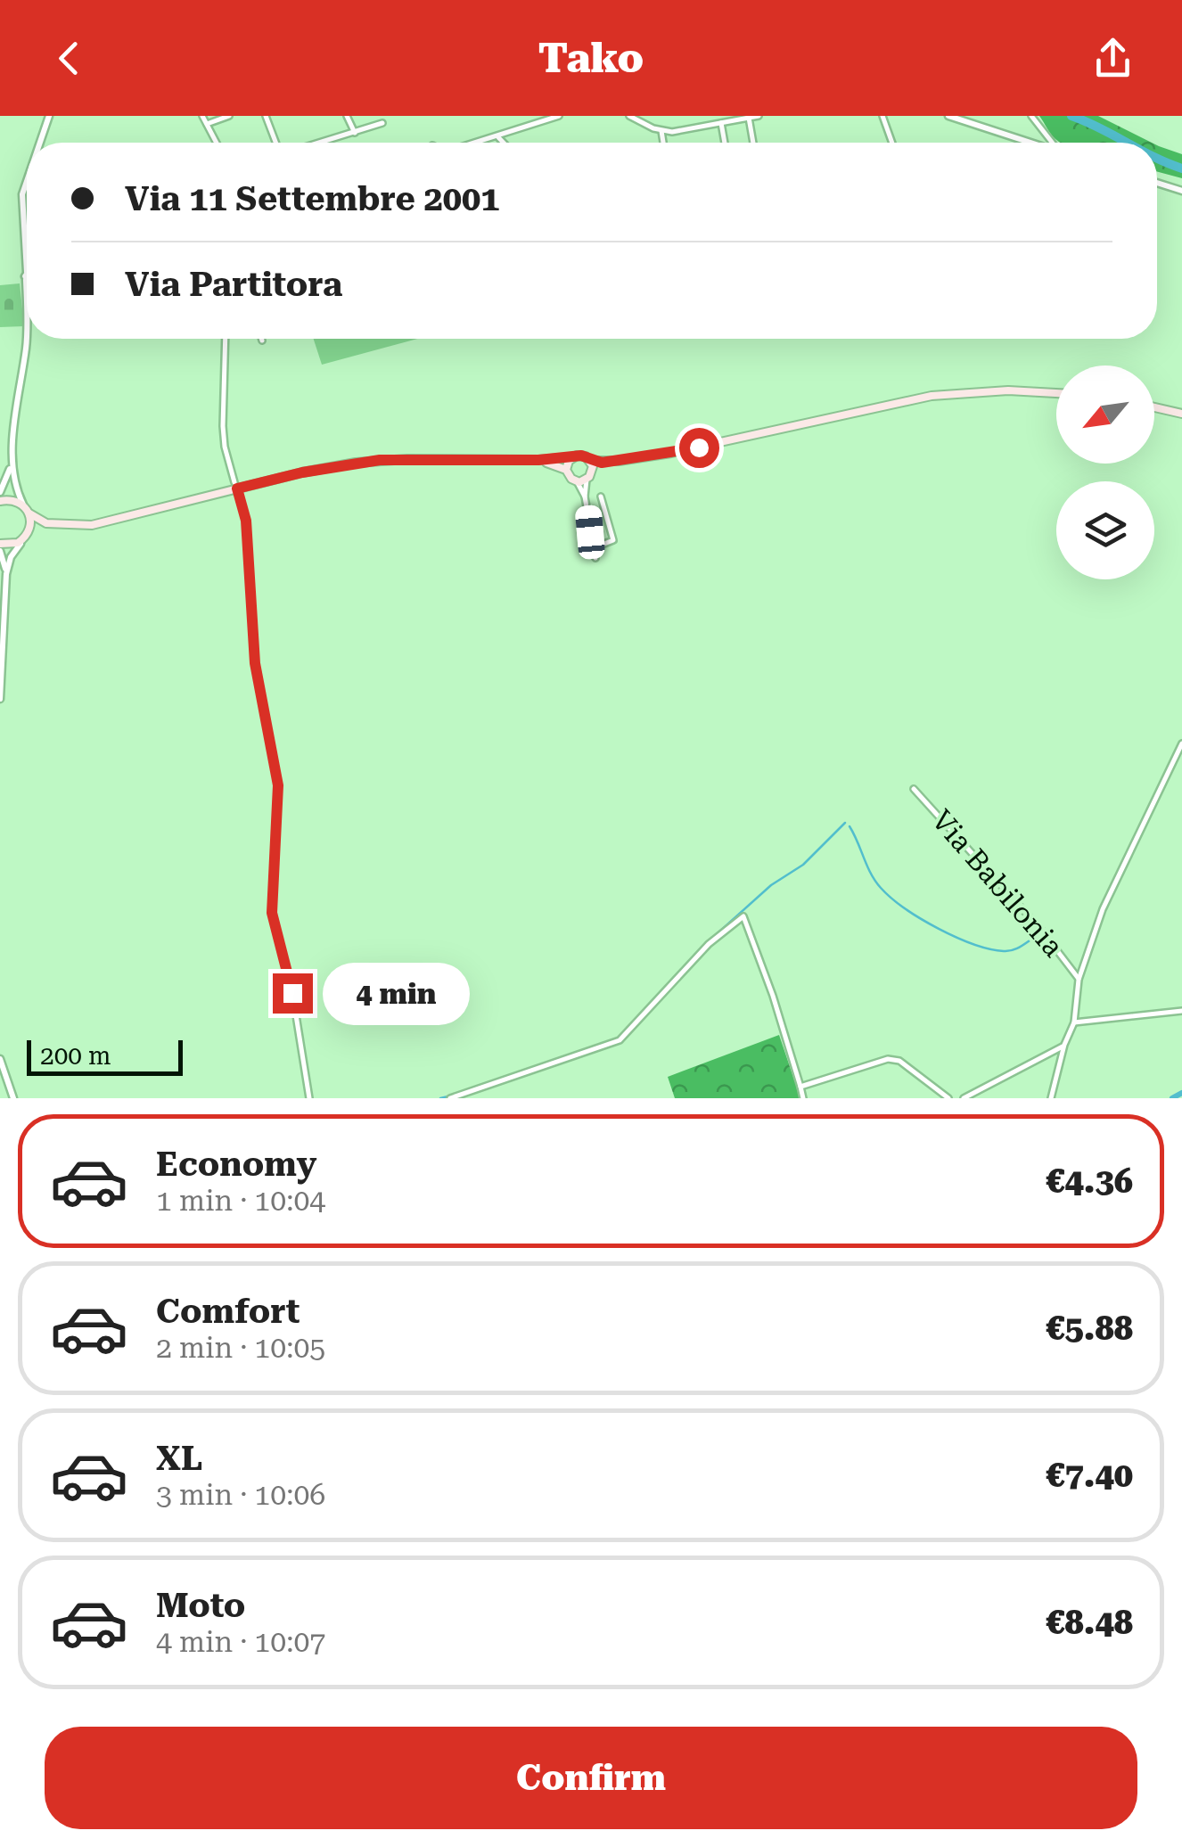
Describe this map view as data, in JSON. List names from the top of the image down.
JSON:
{
  "streets": {
    "street": ["Via Babilonia"]
  },
  "scale_bar": "200 m",
  "north": "bottom left",
  "page": {
    "header": "Tako",
    "banner": ["Via 11 Settembre 2001", "Via Partitora"],
    "bubble": "4 min",
    "scale": "200 m",
    "list": [
      {
        "name": "Economy",
        "note": "1 min · 10:04",
        "value": "€4.36"
      },
      {
        "name": "Comfort",
        "note": "2 min · 10:05",
        "value": "€5.88"
      },
      {
        "name": "XL",
        "note": "3 min · 10:06",
        "value": "€7.40"
      },
      {
        "name": "Moto",
        "note": "4 min · 10:07",
        "value": "€8.48"
      }
    ],
    "buttons": "Confirm"
  }
}
